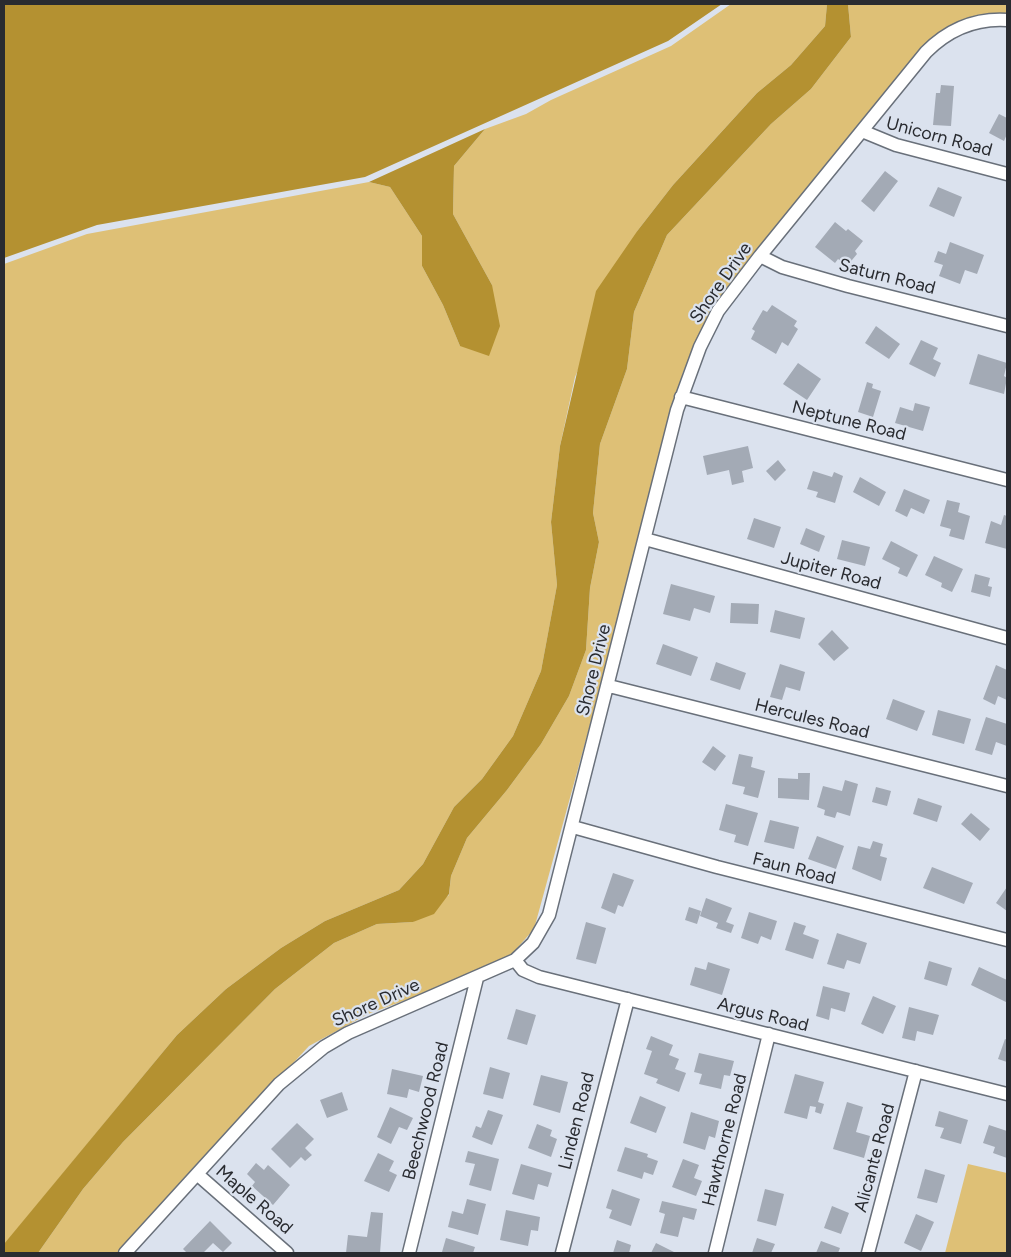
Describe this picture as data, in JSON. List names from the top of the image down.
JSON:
{
  "streets": {
    "street": [
      "Unicorn Road",
      "Saturn Road",
      "Shore Drive",
      "Neptune Road",
      "Jupiter Road",
      "Hercules Road",
      "Faun Road",
      "Argus Road",
      "Beechwood Road",
      "Linden Road",
      "Hawthorne Road",
      "Alicante Road",
      "Maple Road"
    ]
  },
  "crossings": [
    ["Unicorn Road", "Shore Drive"],
    ["Saturn Road", "Shore Drive"],
    ["Shore Drive", "Neptune Road"],
    ["Shore Drive", "Jupiter Road"],
    ["Shore Drive", "Hercules Road"],
    ["Shore Drive", "Faun Road"],
    ["Shore Drive", "Argus Road"],
    ["Shore Drive", "Beechwood Road"],
    ["Shore Drive", "Maple Road"],
    ["Argus Road", "Linden Road"],
    ["Argus Road", "Hawthorne Road"],
    ["Argus Road", "Alicante Road"]
  ]
}
